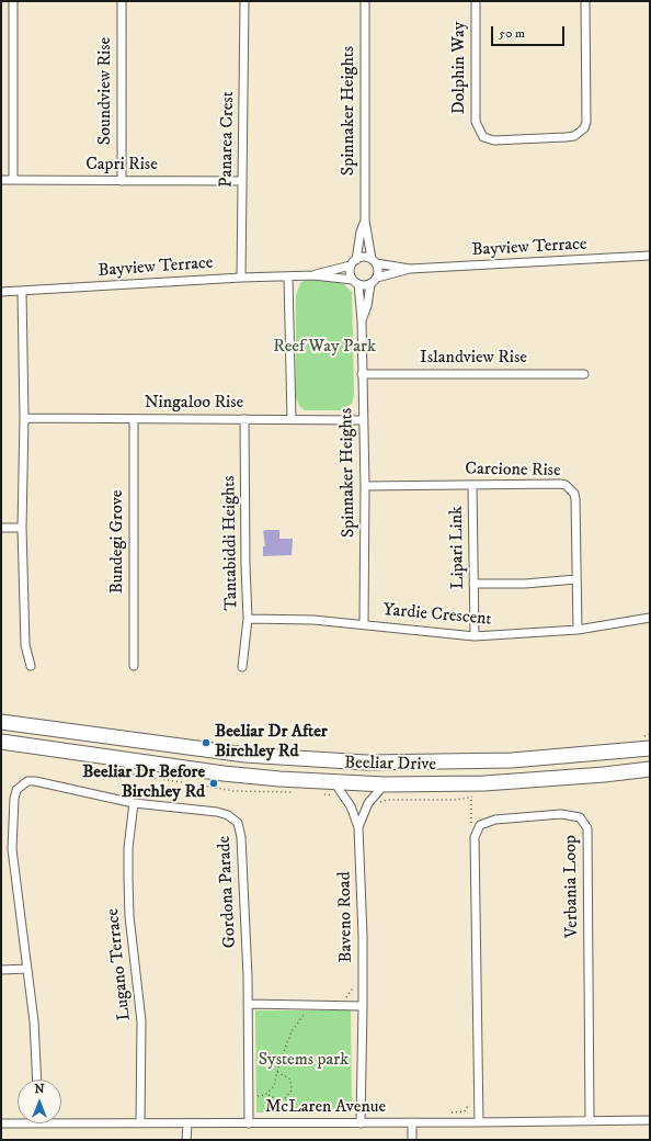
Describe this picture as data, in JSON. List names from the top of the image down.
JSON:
{
  "streets": {
    "highway": ["Beeliar Drive"],
    "street": [
      "Dolphin Way",
      "Soundview Rise",
      "Spinnaker Heights",
      "Panarea Crest",
      "Capri Rise",
      "Bayview Terrace",
      "Islandview Rise",
      "Ningaloo Rise",
      "Carcione Rise",
      "Bundegi Grove",
      "Tantabiddi Heights",
      "Lipari Link",
      "Yardie Crescent",
      "Verbania Loop",
      "Gordona Parade",
      "Baveno Road",
      "Lugano Terrace",
      "McLaren Avenue"
    ]
  },
  "crossings": [
    ["Soundview Rise", "Capri Rise"],
    ["Spinnaker Heights", "Bayview Terrace"],
    ["Spinnaker Heights", "Islandview Rise"],
    ["Spinnaker Heights", "Ningaloo Rise"],
    ["Spinnaker Heights", "Carcione Rise"],
    ["Spinnaker Heights", "Yardie Crescent"],
    ["Panarea Crest", "Capri Rise"],
    ["Panarea Crest", "Bayview Terrace"],
    ["Ningaloo Rise", "Bundegi Grove"],
    ["Ningaloo Rise", "Tantabiddi Heights"],
    ["Carcione Rise", "Lipari Link"],
    ["Carcione Rise", "Yardie Crescent"],
    ["Tantabiddi Heights", "Yardie Crescent"],
    ["Lipari Link", "Yardie Crescent"],
    ["Beeliar Drive", "Baveno Road"],
    ["Verbania Loop", "McLaren Avenue"],
    ["Gordona Parade", "Lugano Terrace"],
    ["Gordona Parade", "McLaren Avenue"],
    ["Baveno Road", "McLaren Avenue"],
    ["Lugano Terrace", "McLaren Avenue"]
  ],
  "parks": ["Reef Way Park", "Systems park"],
  "places": ["Beeliar Dr After Birchley Rd", "Beeliar Dr Before Birchley Rd"],
  "scale_bar": "50 m",
  "north": "top"
}
